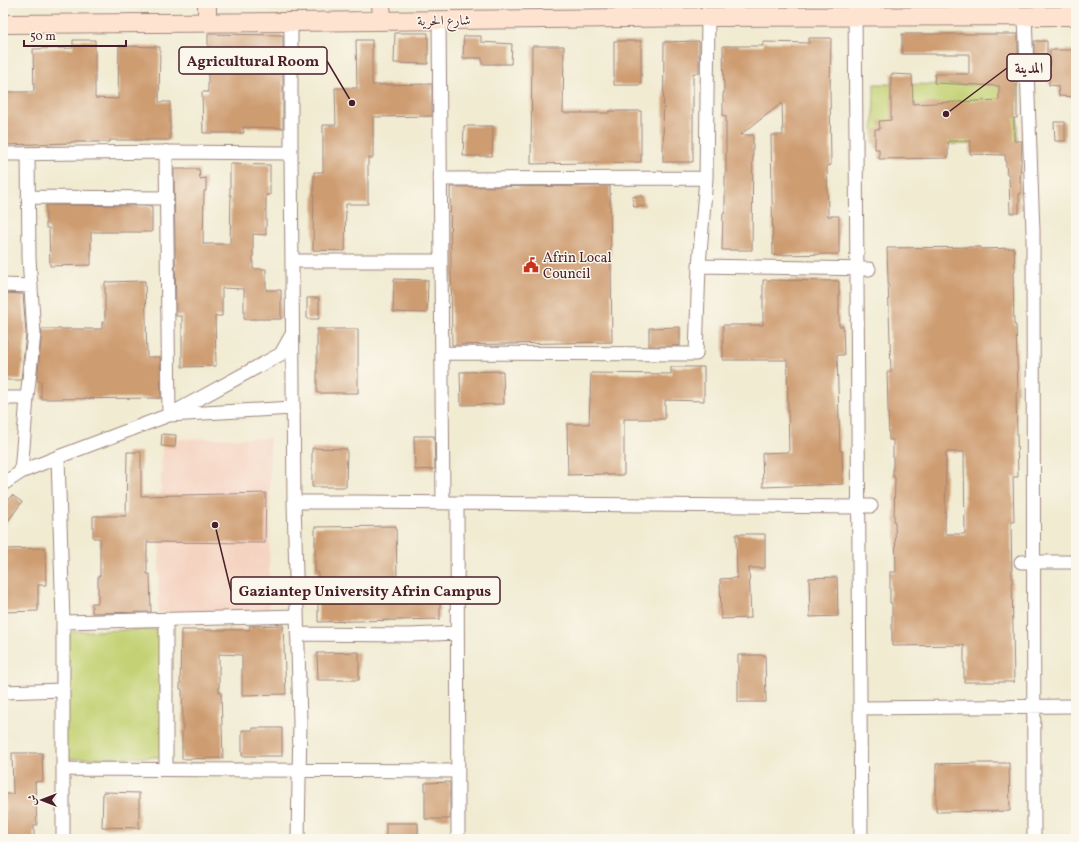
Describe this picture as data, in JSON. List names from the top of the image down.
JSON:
{
  "streets": {
    "main road": ["شارع الحرية"]
  },
  "places": {
    "other": ["Agricultural Room", "المدينة", "Gaziantep University Afrin Campus"],
    "public building": ["Afrin Local Council"]
  },
  "scale_bar": "50 m",
  "north": "left"
}
